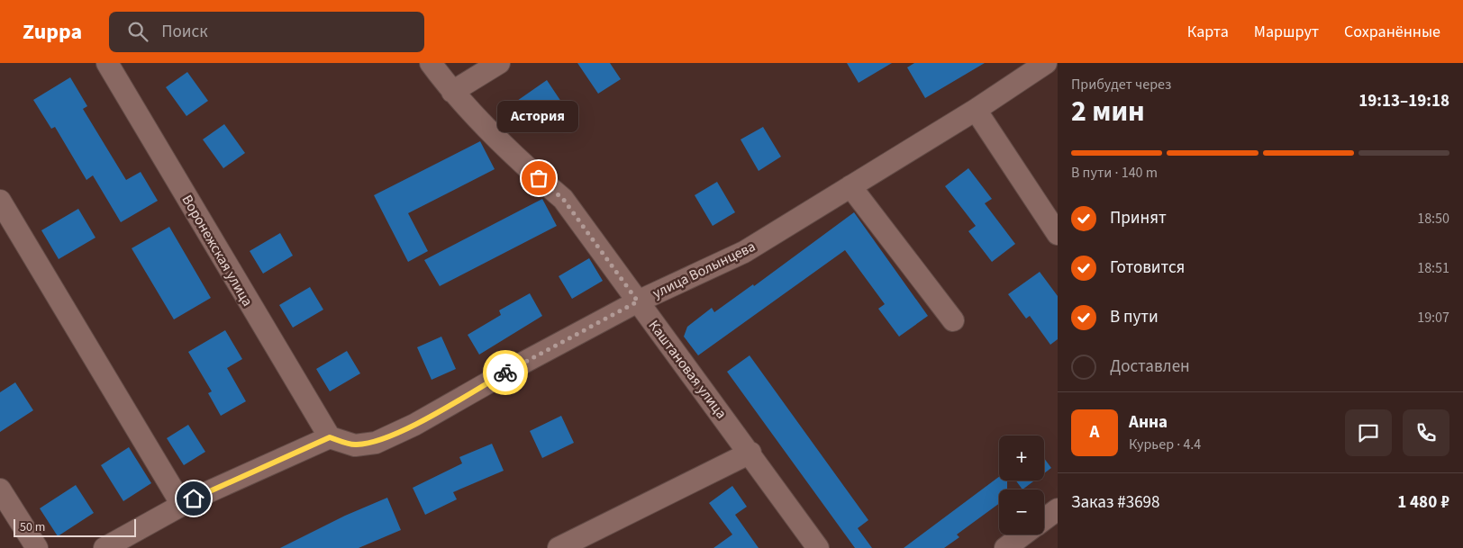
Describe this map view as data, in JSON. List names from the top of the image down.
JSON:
{
  "streets": {
    "street": ["Воронежская улица", "улица Волынцева", "Каштановая улица"]
  },
  "crossings": [
    ["Воронежская улица", "улица Волынцева"],
    ["улица Волынцева", "Каштановая улица"]
  ],
  "places": ["Астория"],
  "scale_bar": "50 m",
  "page": {
    "header": "Zuppa",
    "search": "Поиск",
    "nav": ["Карта", "Маршрут", "Сохранённые"],
    "heading": ["2 мин", "Прибудет через", "19:13–19:18"],
    "panel": [
      "Анна",
      "Курьер · 4.4",
      "Заказ #3698",
      "1 480 ₽"
    ],
    "bubble": "Астория",
    "bar": "В пути · 140 m",
    "list": [
      ["Принят", "18:50"],
      ["Готовится", "18:51"],
      ["В пути", "19:07"],
      "Доставлен"
    ],
    "round": "А",
    "map_buttons": ["+", "−"],
    "scale": "50 m"
  }
}
